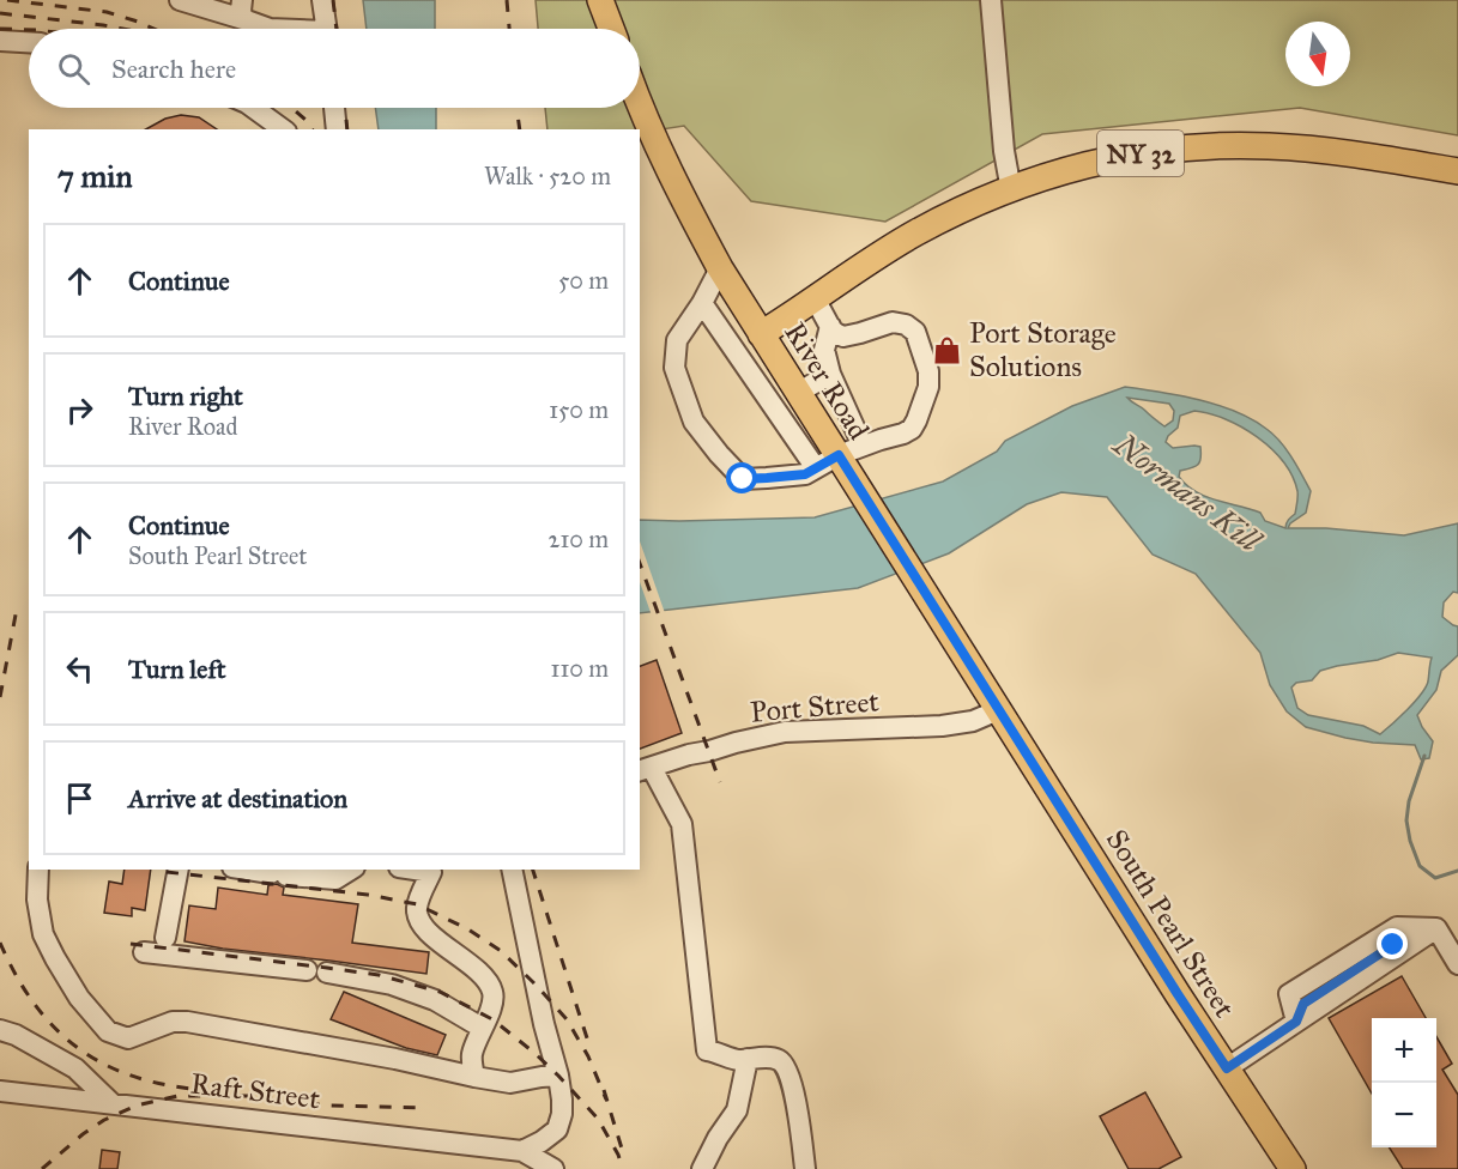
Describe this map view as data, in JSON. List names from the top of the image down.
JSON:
{
  "streets": {
    "main road": ["NY 32", "River Road", "South Pearl Street"],
    "street": ["Port Street", "Raft Street"]
  },
  "crossings": [
    ["NY 32", "River Road"],
    ["River Road", "Port Street"],
    ["River Road", "South Pearl Street"],
    ["Port Street", "South Pearl Street"]
  ],
  "water": ["Normans Kill"],
  "places": {
    "shop": ["Port Storage Solutions"]
  },
  "north": "bottom",
  "page": {
    "search": "Search here",
    "heading": ["7 min", "Walk · 520 m"],
    "list": [
      ["Continue", "50 m"],
      ["Turn right", "River Road", "150 m"],
      ["Continue", "South Pearl Street", "210 m"],
      ["Turn left", "110 m"],
      "Arrive at destination"
    ],
    "map_buttons": ["+", "−"]
  }
}
